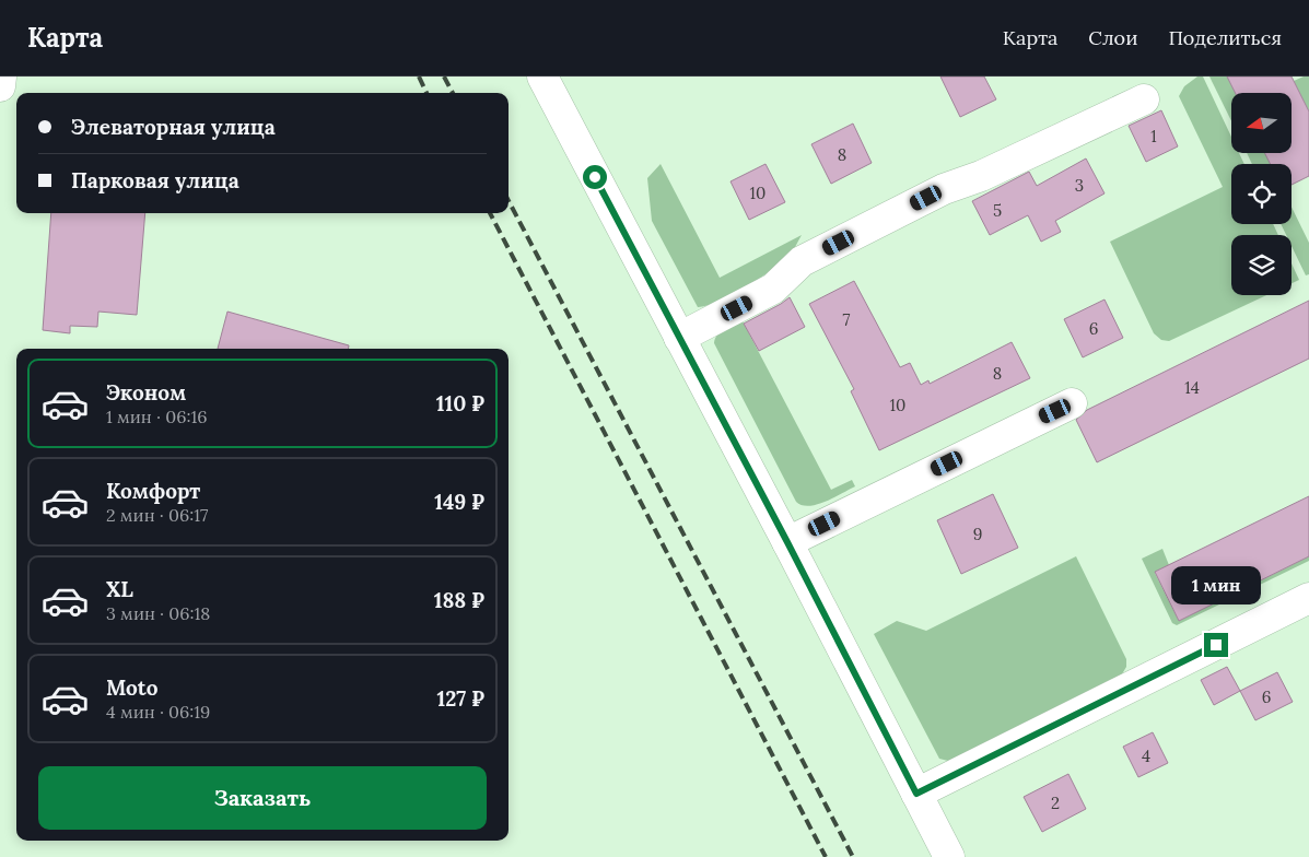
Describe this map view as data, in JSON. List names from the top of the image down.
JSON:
{
  "house_numbers": [
    "1",
    "8",
    "3",
    "10",
    "5",
    "7",
    "6",
    "8",
    "14",
    "10",
    "9",
    "6",
    "4",
    "2"
  ],
  "north": "left",
  "page": {
    "header": "Карта",
    "nav": ["Карта", "Слои", "Поделиться"],
    "banner": ["Элеваторная улица", "Парковая улица"],
    "list": [
      {
        "name": "Эконом",
        "note": "1 мин · 06:16",
        "value": "110 ₽"
      },
      {
        "name": "Комфорт",
        "note": "2 мин · 06:17",
        "value": "149 ₽"
      },
      {
        "name": "XL",
        "note": "3 мин · 06:18",
        "value": "188 ₽"
      },
      {
        "name": "Moto",
        "note": "4 мин · 06:19",
        "value": "127 ₽"
      }
    ],
    "bubble": "1 мин",
    "buttons": "Заказать"
  }
}
